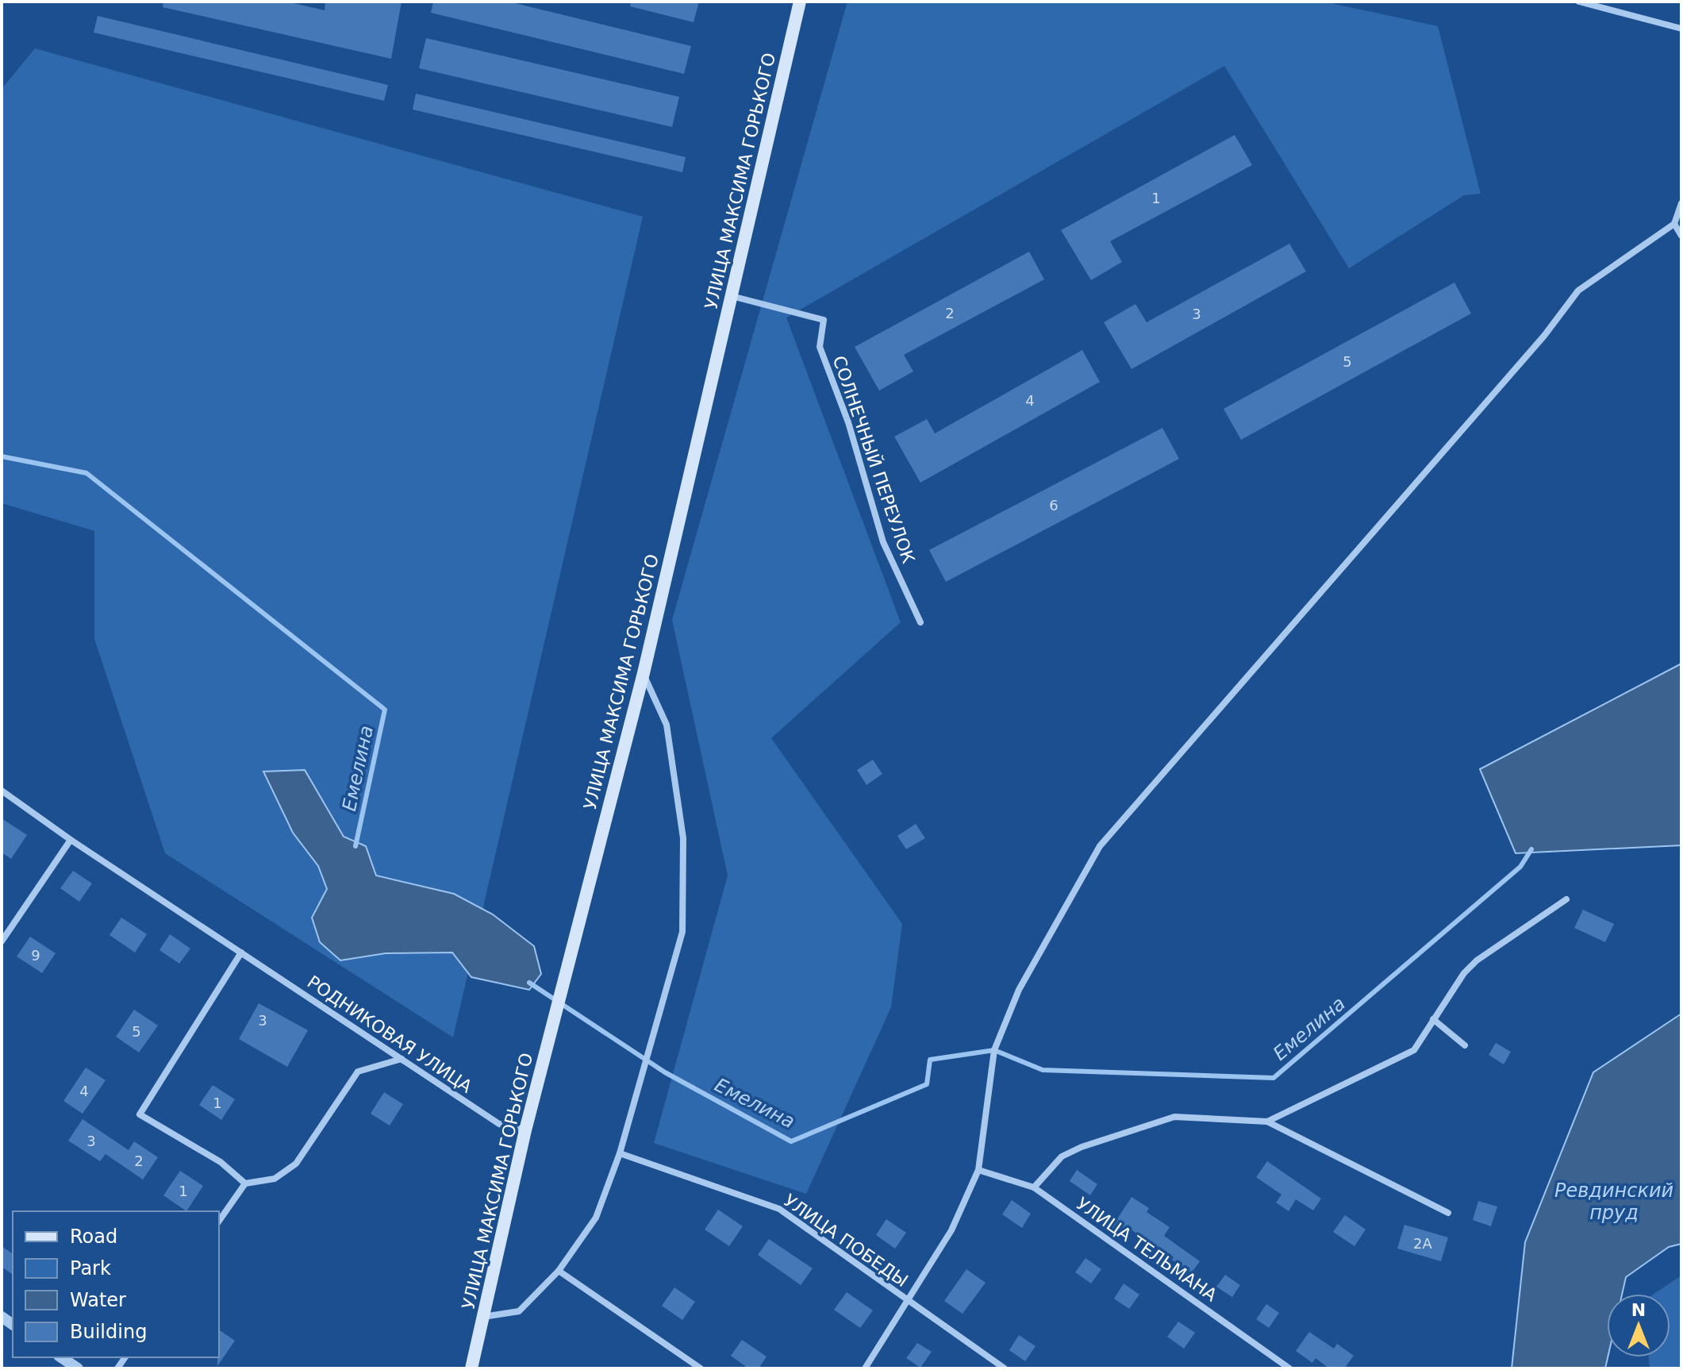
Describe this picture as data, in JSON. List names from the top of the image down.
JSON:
{
  "streets": {
    "main road": ["УЛИЦА МАКСИМА ГОРЬКОГО"],
    "street": [
      "СОЛНЕЧНЫЙ ПЕРЕУЛОК",
      "РОДНИКОВАЯ УЛИЦА",
      "УЛИЦА ПОБЕДЫ",
      "УЛИЦА ТЕЛЬМАНА"
    ]
  },
  "crossings": [
    ["УЛИЦА МАКСИМА ГОРЬКОГО", "СОЛНЕЧНЫЙ ПЕРЕУЛОК"],
    ["УЛИЦА МАКСИМА ГОРЬКОГО", "РОДНИКОВАЯ УЛИЦА"]
  ],
  "water": ["Емелина", "Ревдинский пруд"],
  "house_numbers": [
    "1",
    "2",
    "3",
    "5",
    "4",
    "6",
    "9",
    "3",
    "5",
    "4",
    "1",
    "3",
    "2",
    "1",
    "2А"
  ],
  "legend": [
    "Road",
    "Park",
    "Water",
    "Building"
  ],
  "north": "top"
}
